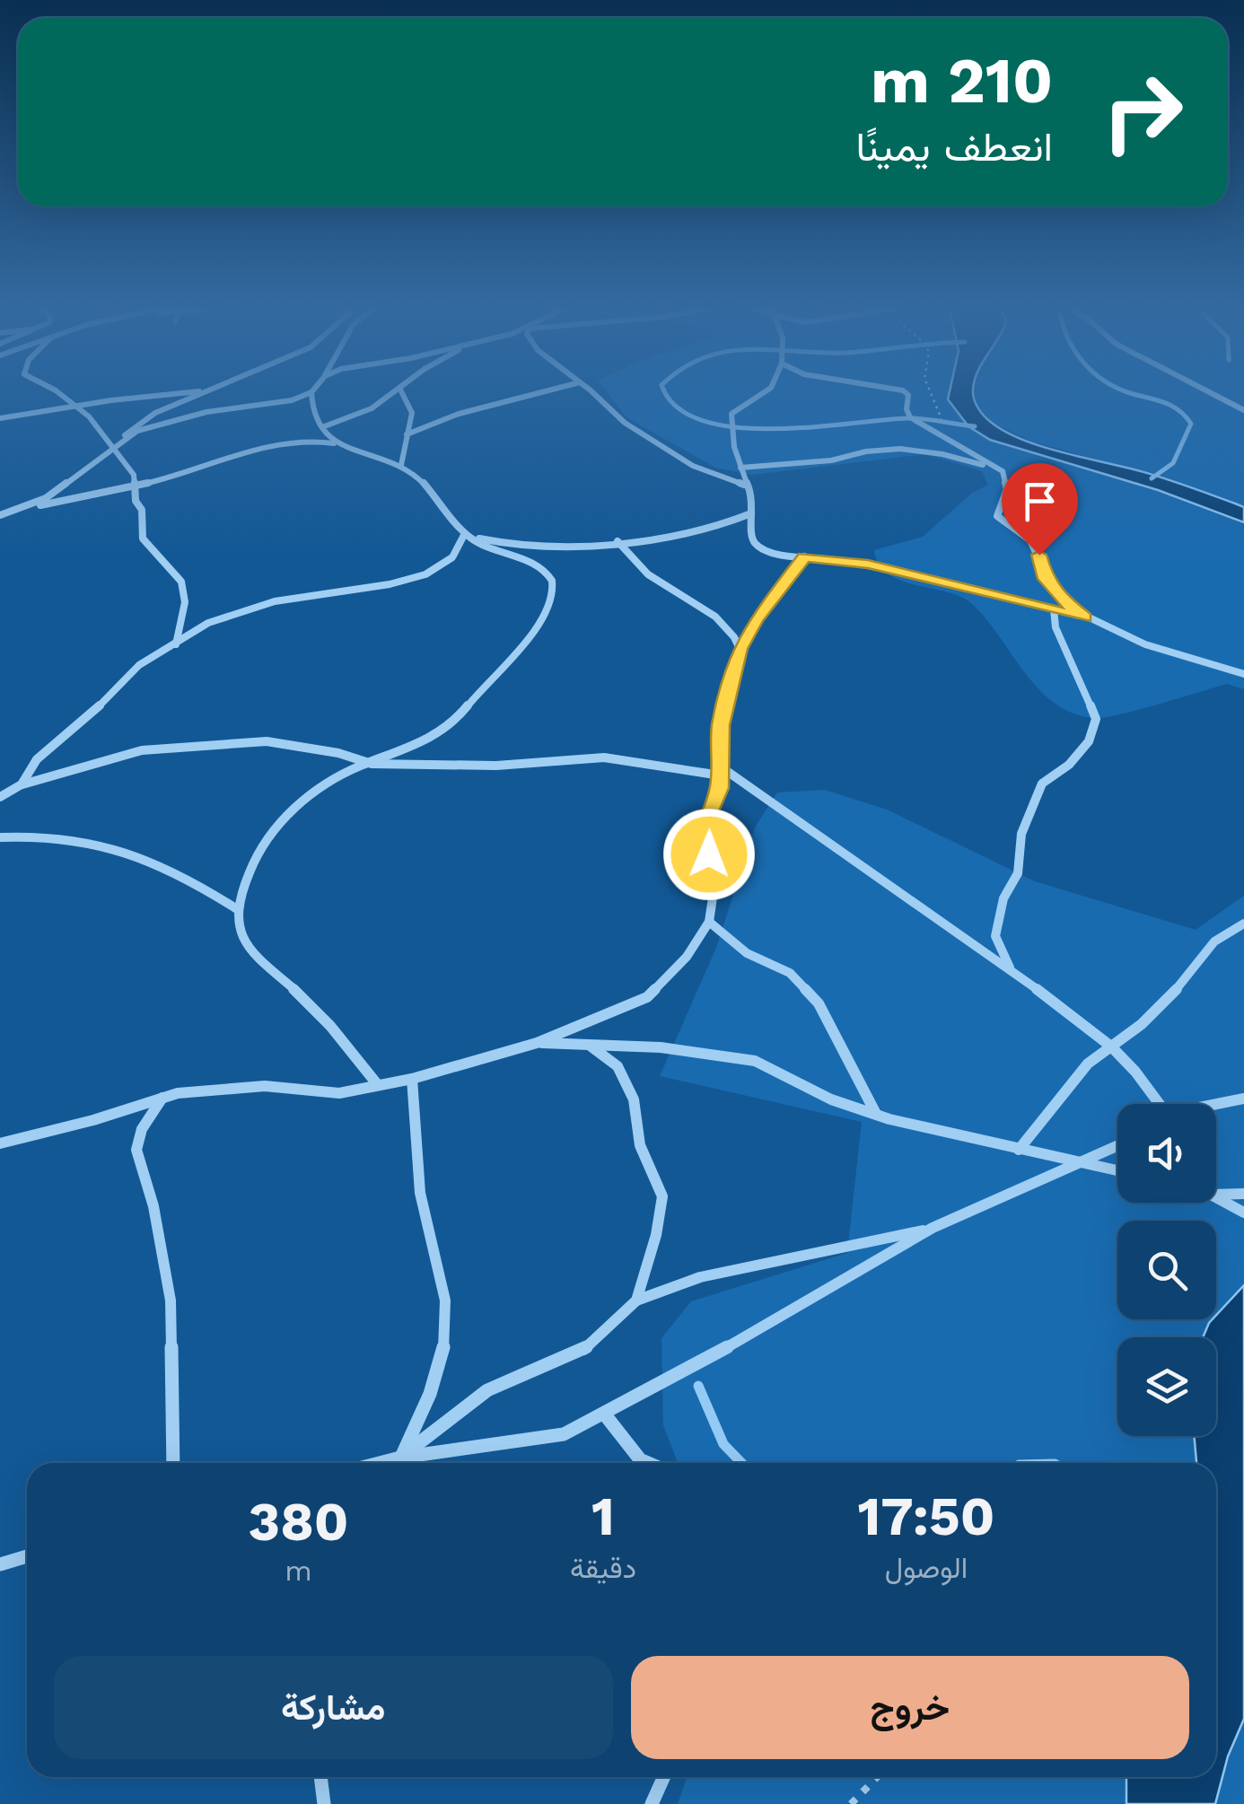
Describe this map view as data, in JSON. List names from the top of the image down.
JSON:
{
  "page": {
    "turn": ["210 m", "انعطف يمينًا"],
    "eta": [
      "17:50",
      "الوصول",
      "1",
      "دقيقة",
      "380",
      "m"
    ],
    "buttons": ["خروج", "مشاركة"]
  }
}
